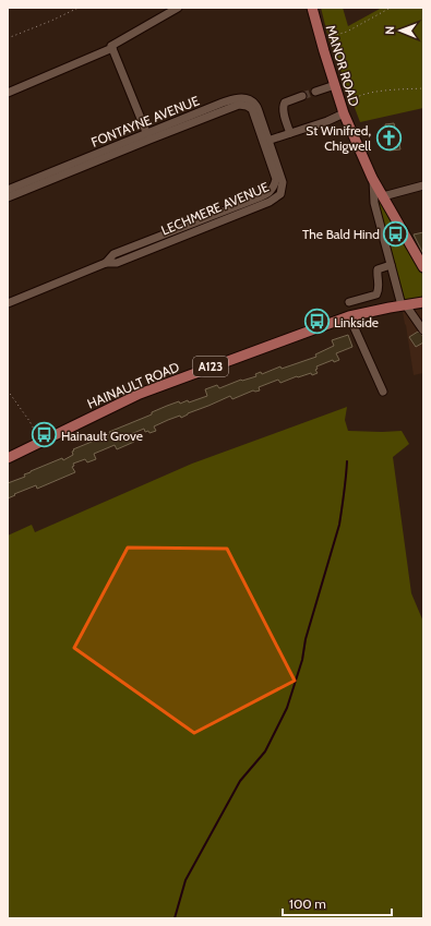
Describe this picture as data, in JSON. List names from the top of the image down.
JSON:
{
  "streets": {
    "main road": ["MANOR ROAD", "A123", "HAINAULT ROAD"],
    "street": ["FONTAYNE AVENUE", "LECHMERE AVENUE"]
  },
  "crossings": [
    ["MANOR ROAD", "HAINAULT ROAD"],
    ["FONTAYNE AVENUE", "LECHMERE AVENUE"]
  ],
  "places": {
    "church": ["St Winifred, Chigwell"],
    "bus stop": ["The Bald Hind", "Linkside", "Hainault Grove"]
  },
  "scale_bar": "100 m",
  "north": "left"
}
